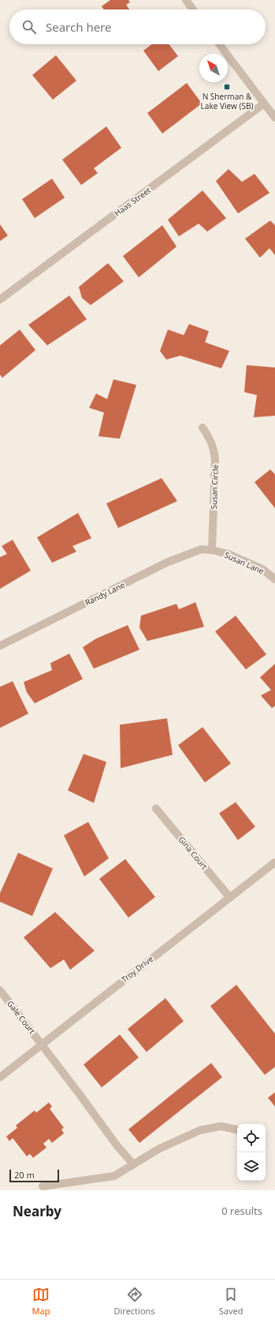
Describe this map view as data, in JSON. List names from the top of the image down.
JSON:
{
  "streets": {
    "street": [
      "Haas Street",
      "Susan Circle",
      "Susan Lane",
      "Randy Lane",
      "Gina Court",
      "Troy Drive",
      "Gale Court"
    ]
  },
  "crossings": [
    ["Susan Circle", "Susan Lane"],
    ["Susan Circle", "Randy Lane"],
    ["Susan Lane", "Randy Lane"],
    ["Gina Court", "Troy Drive"],
    ["Troy Drive", "Gale Court"]
  ],
  "places": {
    "transit": ["N Sherman & Lake View (SB)"]
  },
  "scale_bar": "20 m",
  "north": "top left",
  "page": {
    "search": "Search here",
    "scale": "20 m",
    "heading": ["Nearby", "0 results"],
    "nav": ["Map", "Directions", "Saved"]
  }
}
